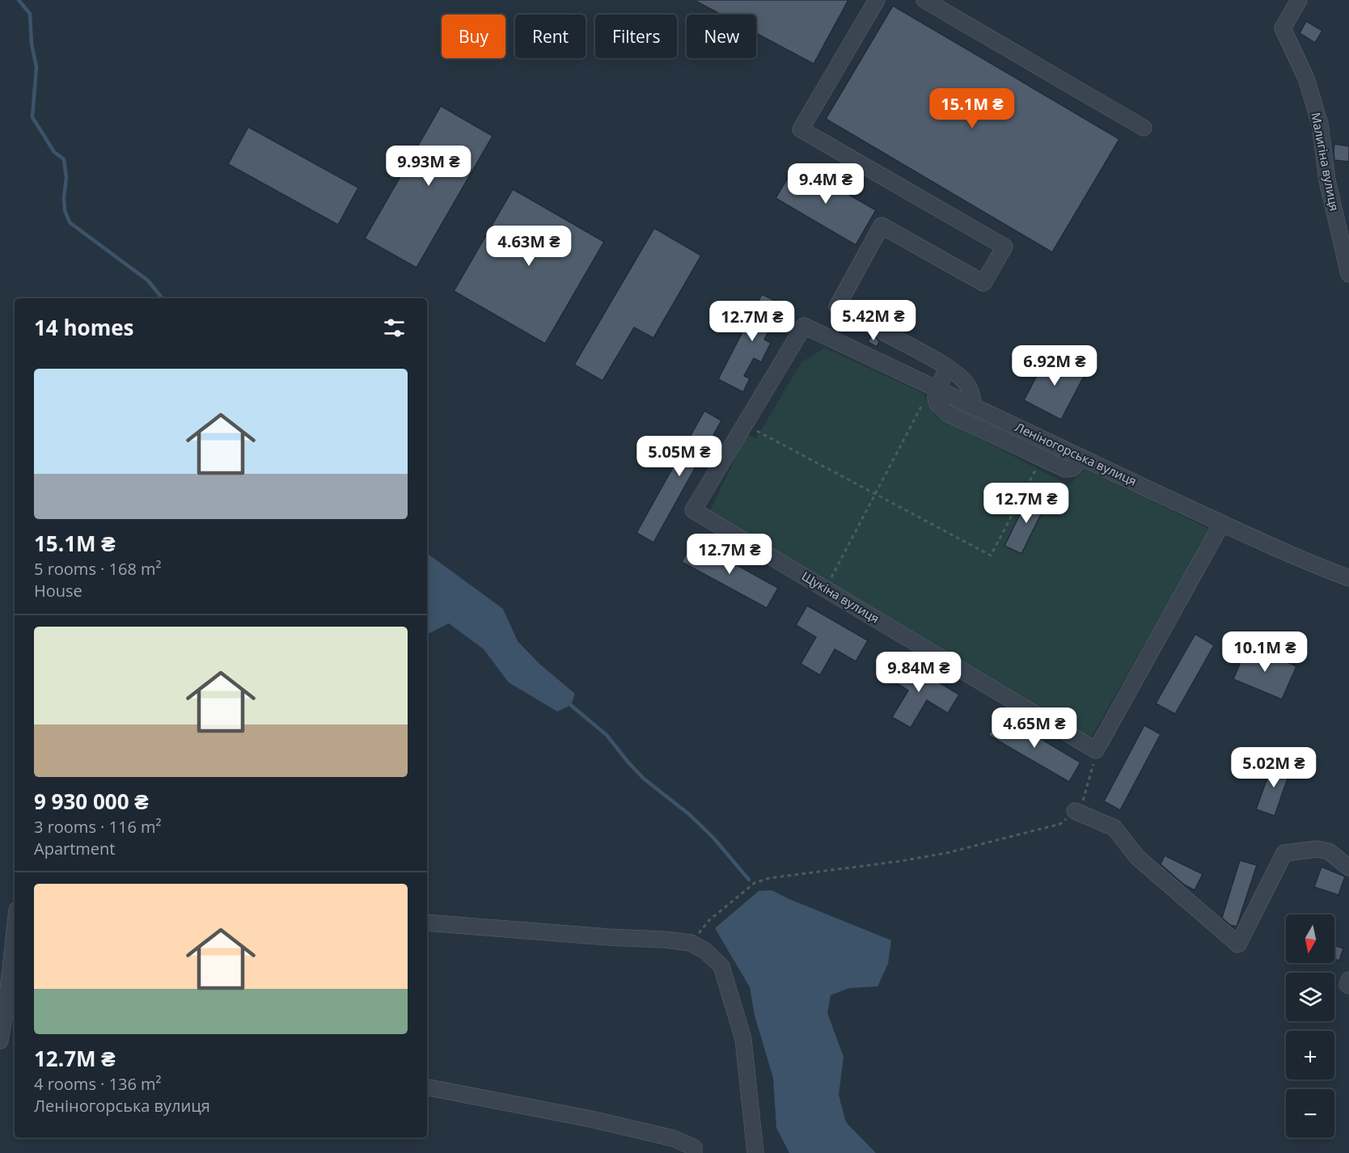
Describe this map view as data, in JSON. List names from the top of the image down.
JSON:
{
  "streets": {
    "street": ["Малигіна вулиця", "Леніногорська вулиця", "Щукіна вулиця"]
  },
  "crossings": [
    ["Леніногорська вулиця", "Щукіна вулиця"]
  ],
  "north": "bottom",
  "page": {
    "chip": [
      "Buy",
      "Rent",
      "Filters",
      "New"
    ],
    "price": [
      "15.1M ₴",
      "9.93M ₴",
      "9.4M ₴",
      "4.63M ₴",
      "5.42M ₴",
      "12.7M ₴",
      "6.92M ₴",
      "5.05M ₴",
      "12.7M ₴",
      "12.7M ₴",
      "10.1M ₴",
      "9.84M ₴",
      "4.65M ₴",
      "5.02M ₴"
    ],
    "heading": "14 homes",
    "list": [
      {
        "name": "15.1M ₴",
        "note": "5 rooms · 168 m² · House"
      },
      {
        "name": "9 930 000 ₴",
        "note": "3 rooms · 116 m² · Apartment"
      },
      {
        "name": "12.7M ₴",
        "note": "4 rooms · 136 m² · Леніногорська вулиця"
      }
    ],
    "map_buttons": ["+", "−"]
  }
}
